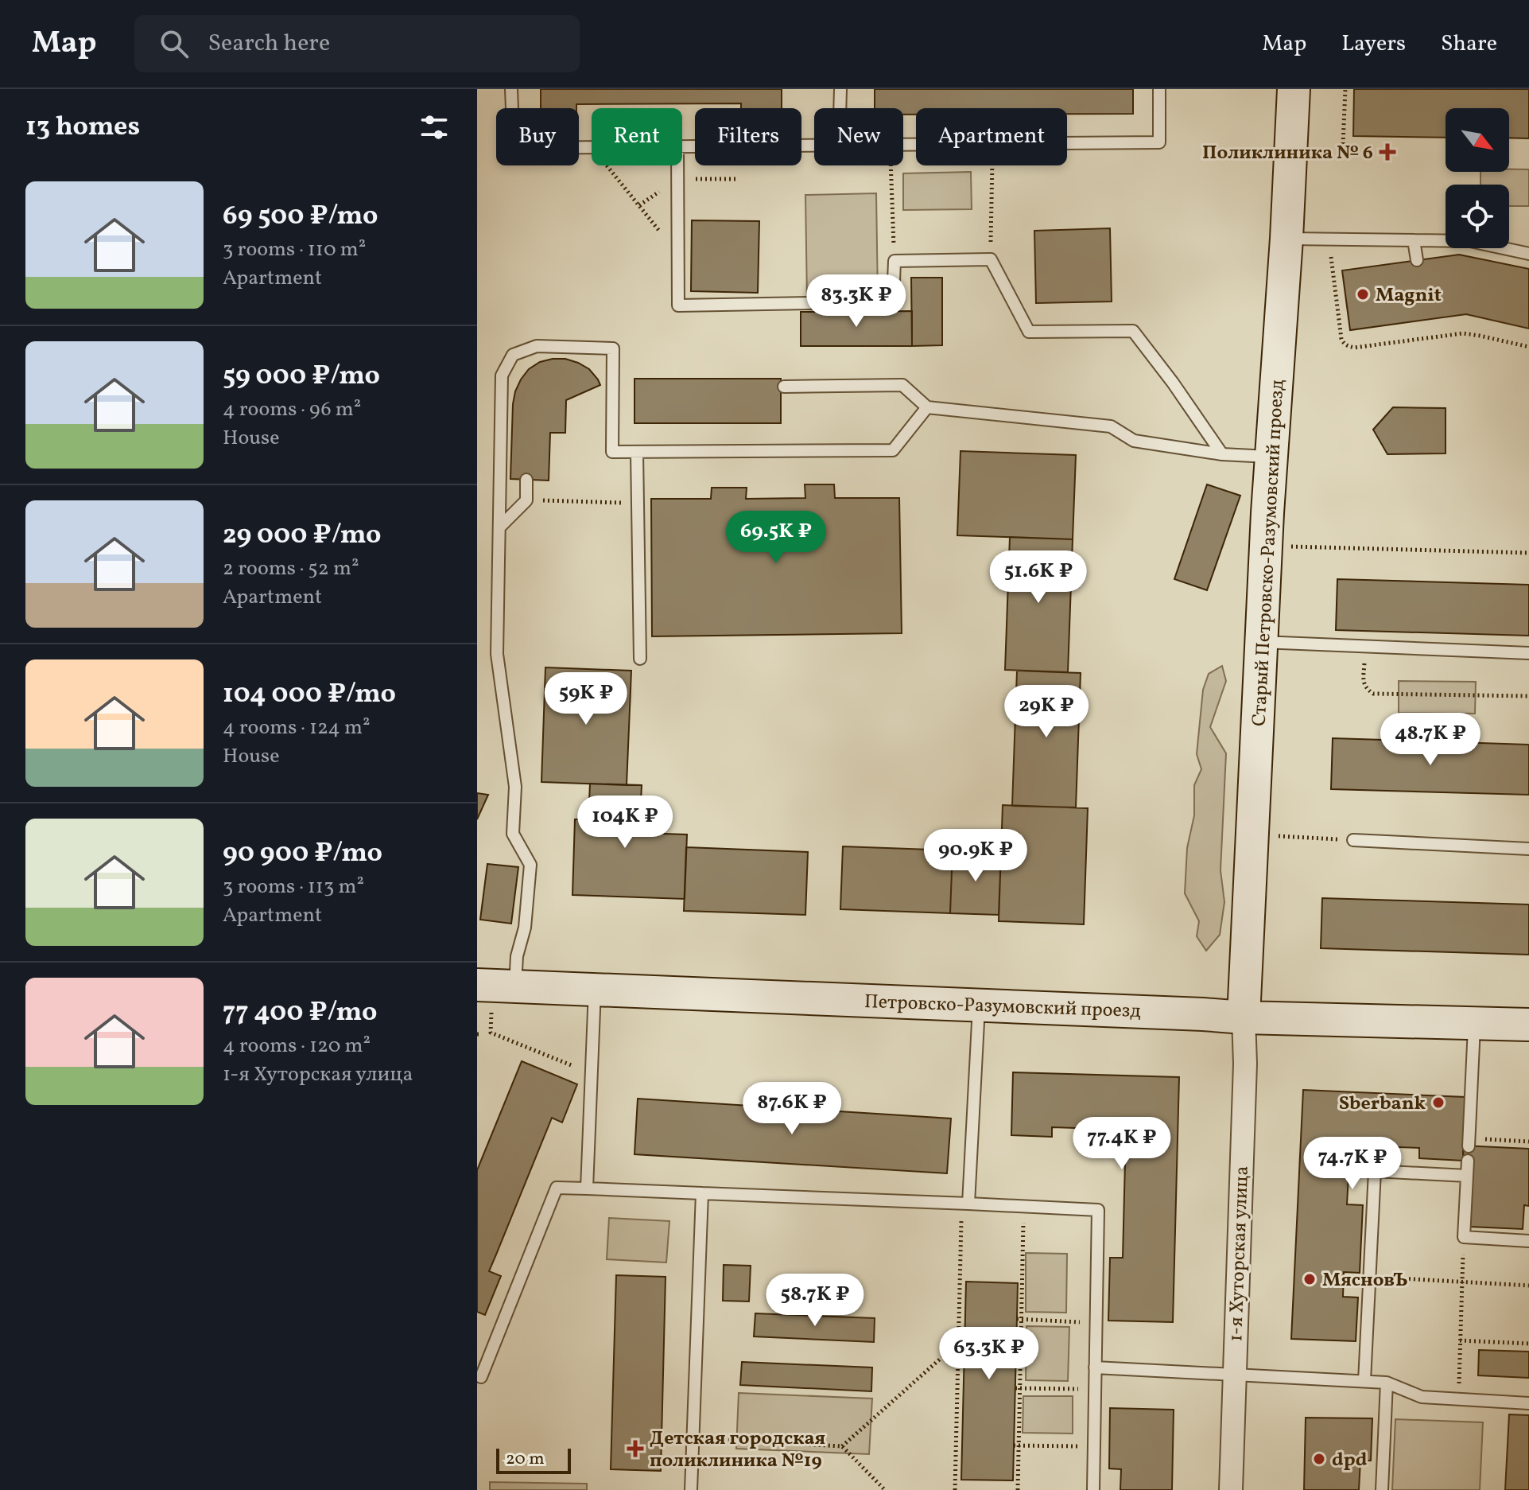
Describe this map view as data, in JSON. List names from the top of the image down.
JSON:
{
  "streets": {
    "street": ["Старый Петровско-Разумовский проезд", "Петровско-Разумовский проезд", "1-я Хуторская улица"]
  },
  "crossings": [
    ["Старый Петровско-Разумовский проезд", "Петровско-Разумовский проезд"],
    ["Старый Петровско-Разумовский проезд", "1-я Хуторская улица"],
    ["Петровско-Разумовский проезд", "1-я Хуторская улица"]
  ],
  "places": {
    "health": ["Поликлиника № 6", "Детская городская поликлиника №19"],
    "other": [
      "Magnit",
      "Sberbank",
      "МясновЪ",
      "dpd"
    ]
  },
  "scale_bar": "20 m",
  "north": "bottom right",
  "page": {
    "header": "Map",
    "search": "Search here",
    "nav": ["Map", "Layers", "Share"],
    "heading": "13 homes",
    "chip": [
      "Buy",
      "Rent",
      "Filters",
      "New",
      "Apartment"
    ],
    "list": [
      {
        "name": "69 500 ₽/mo",
        "note": "3 rooms · 110 m² · Apartment"
      },
      {
        "name": "59 000 ₽/mo",
        "note": "4 rooms · 96 m² · House"
      },
      {
        "name": "29 000 ₽/mo",
        "note": "2 rooms · 52 m² · Apartment"
      },
      {
        "name": "104 000 ₽/mo",
        "note": "4 rooms · 124 m² · House"
      },
      {
        "name": "90 900 ₽/mo",
        "note": "3 rooms · 113 m² · Apartment"
      },
      {
        "name": "77 400 ₽/mo",
        "note": "4 rooms · 120 m² · 1-я Хуторская улица"
      }
    ],
    "price": [
      "83.3K ₽",
      "69.5K ₽",
      "51.6K ₽",
      "59K ₽",
      "29K ₽",
      "48.7K ₽",
      "104K ₽",
      "90.9K ₽",
      "87.6K ₽",
      "77.4K ₽",
      "74.7K ₽",
      "58.7K ₽",
      "63.3K ₽"
    ],
    "scale": "20 m"
  }
}
